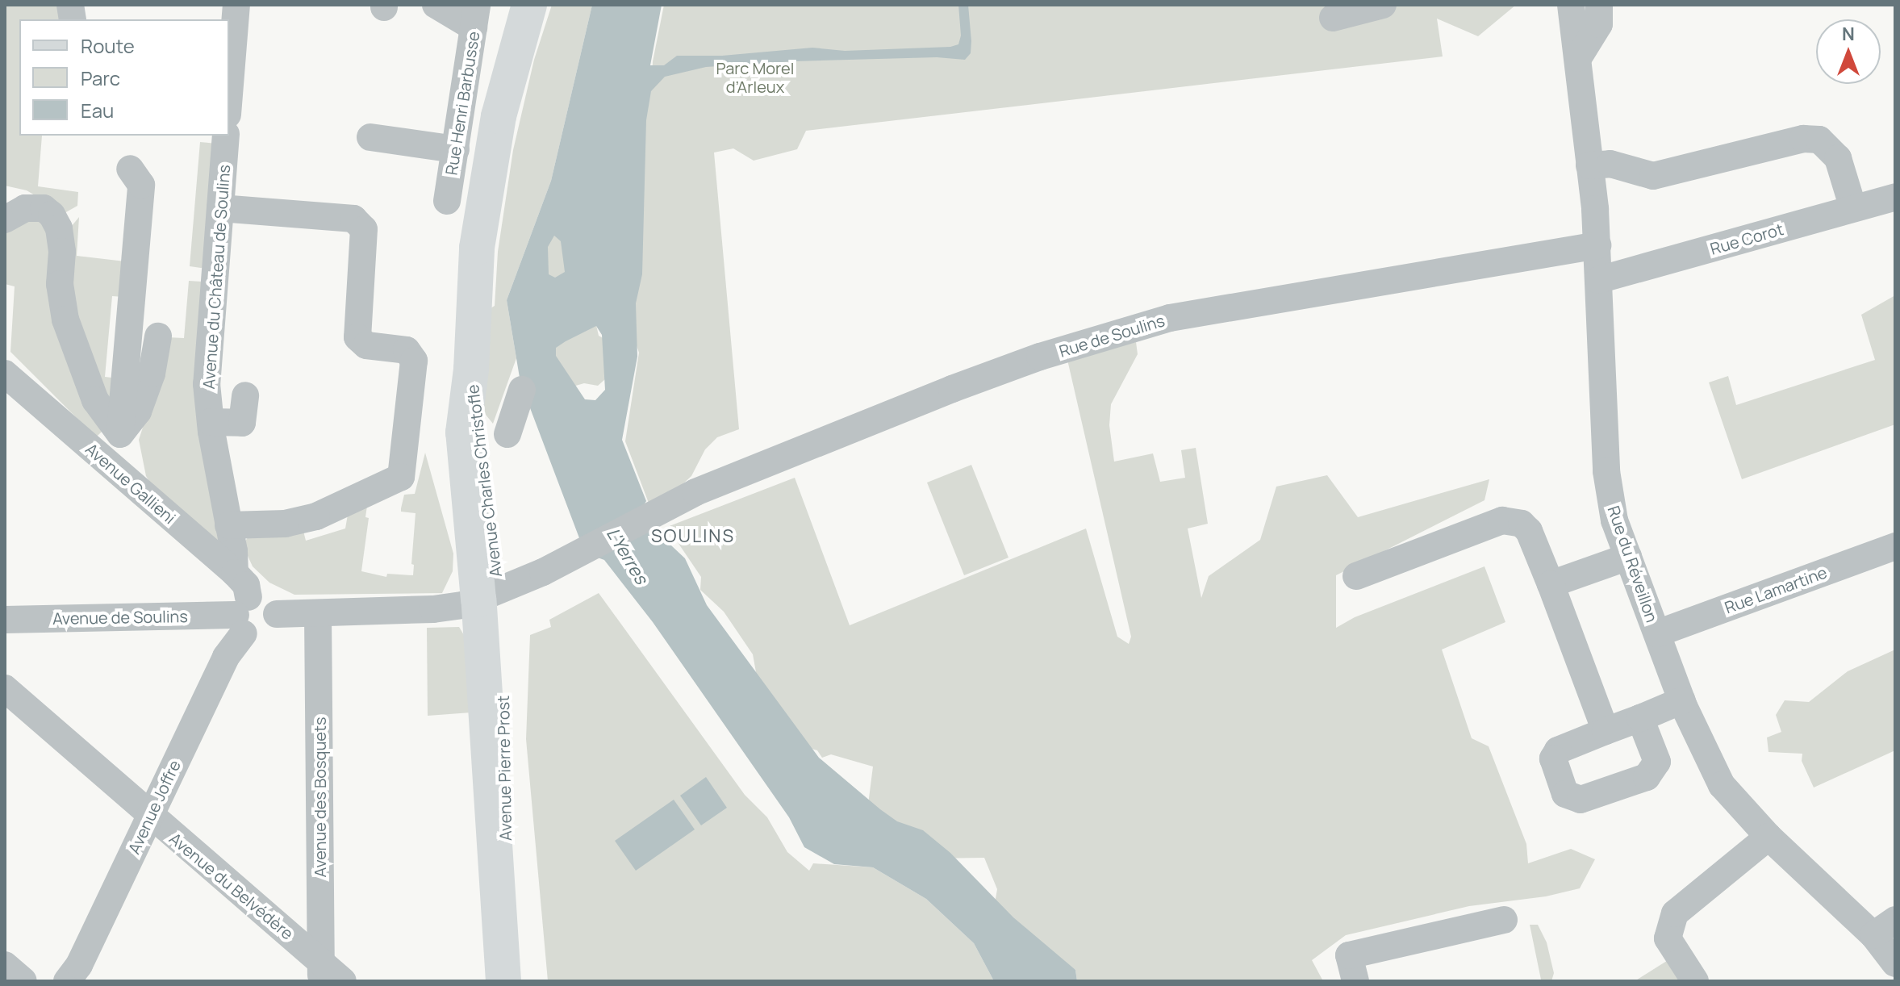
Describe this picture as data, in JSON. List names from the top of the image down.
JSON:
{
  "streets": {
    "main road": ["Avenue Charles Christofle", "Avenue Pierre Prost"],
    "street": [
      "Rue Henri Barbusse",
      "Rue Corot",
      "Avenue du Château de Soulins",
      "Rue de Soulins",
      "Avenue Gallieni",
      "Rue du Réveillon",
      "Rue Lamartine",
      "Avenue de Soulins",
      "Avenue des Bosquets",
      "Avenue Joffre",
      "Avenue du Belvédère"
    ]
  },
  "crossings": [
    ["Rue Corot", "Rue du Réveillon"],
    ["Avenue du Château de Soulins", "Avenue Gallieni"],
    ["Rue de Soulins", "Avenue Charles Christofle"],
    ["Rue de Soulins", "Rue du Réveillon"],
    ["Rue de Soulins", "Avenue Pierre Prost"],
    ["Avenue Charles Christofle", "Avenue Pierre Prost"],
    ["Avenue Gallieni", "Avenue de Soulins"],
    ["Avenue Gallieni", "Avenue Joffre"],
    ["Rue du Réveillon", "Rue Lamartine"],
    ["Avenue de Soulins", "Avenue Joffre"],
    ["Avenue des Bosquets", "Avenue du Belvédère"],
    ["Avenue Joffre", "Avenue du Belvédère"]
  ],
  "districts": ["SOULINS"],
  "water": ["L'Yerres"],
  "parks": ["Parc Morel d’Arleux"],
  "legend": ["Route", "Parc", "Eau"],
  "north": "top"
}
